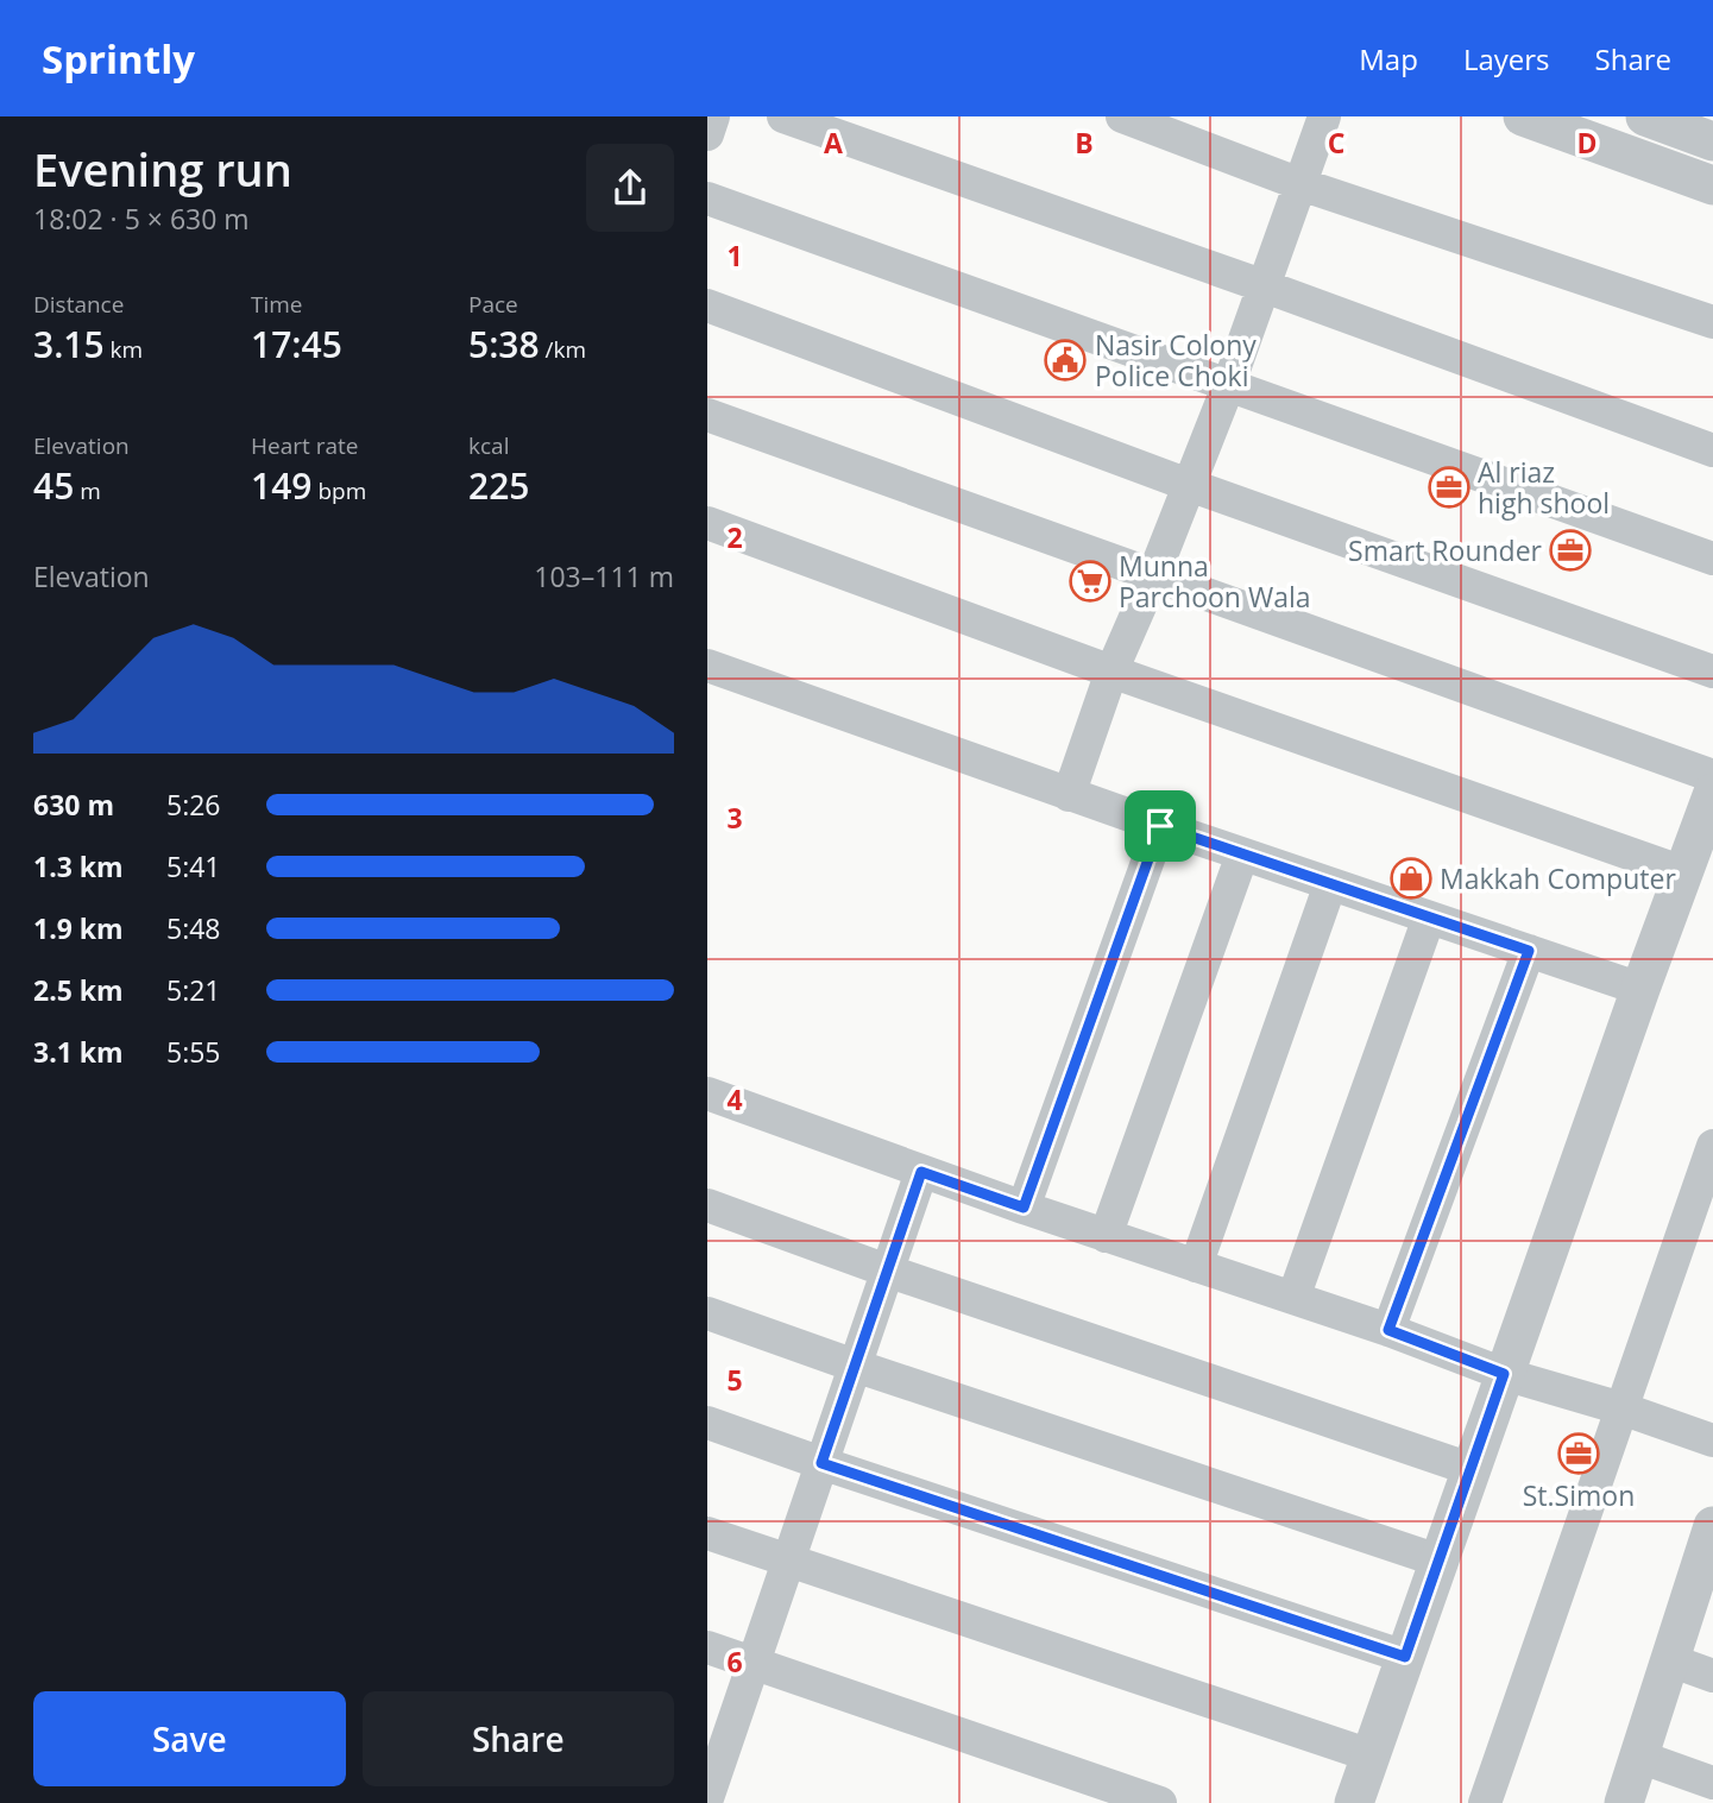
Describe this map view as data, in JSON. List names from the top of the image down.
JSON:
{
  "places": {
    "public building": ["Nasir Colony Police Choki"],
    "office": ["Al riaz high shool", "Smart Rounder", "St.Simon"],
    "supermarket": ["Munna Parchoon Wala"],
    "shop": ["Makkah Computer"]
  },
  "page": {
    "header": "Sprintly",
    "nav": ["Map", "Layers", "Share"],
    "heading": ["Evening run", "18:02 · 5 × 630 m"],
    "stats": [
      ["Distance", "3.15 km"],
      ["Time", "17:45"],
      ["Pace", "5:38 /km"],
      ["Elevation", "45 m"],
      ["Heart rate", "149 bpm"],
      ["kcal", "225"]
    ],
    "chart": ["Elevation", "103–111 m"],
    "list": [
      {
        "name": "630 m",
        "note": "5:26"
      },
      {
        "name": "1.3 km",
        "note": "5:41"
      },
      {
        "name": "1.9 km",
        "note": "5:48"
      },
      {
        "name": "2.5 km",
        "note": "5:21"
      },
      {
        "name": "3.1 km",
        "note": "5:55"
      }
    ],
    "buttons": ["Save", "Share"]
  },
  "grid": {
    "columns": [
      "A",
      "B",
      "C",
      "D"
    ],
    "rows": [
      "1",
      "2",
      "3",
      "4",
      "5",
      "6"
    ]
  }
}
